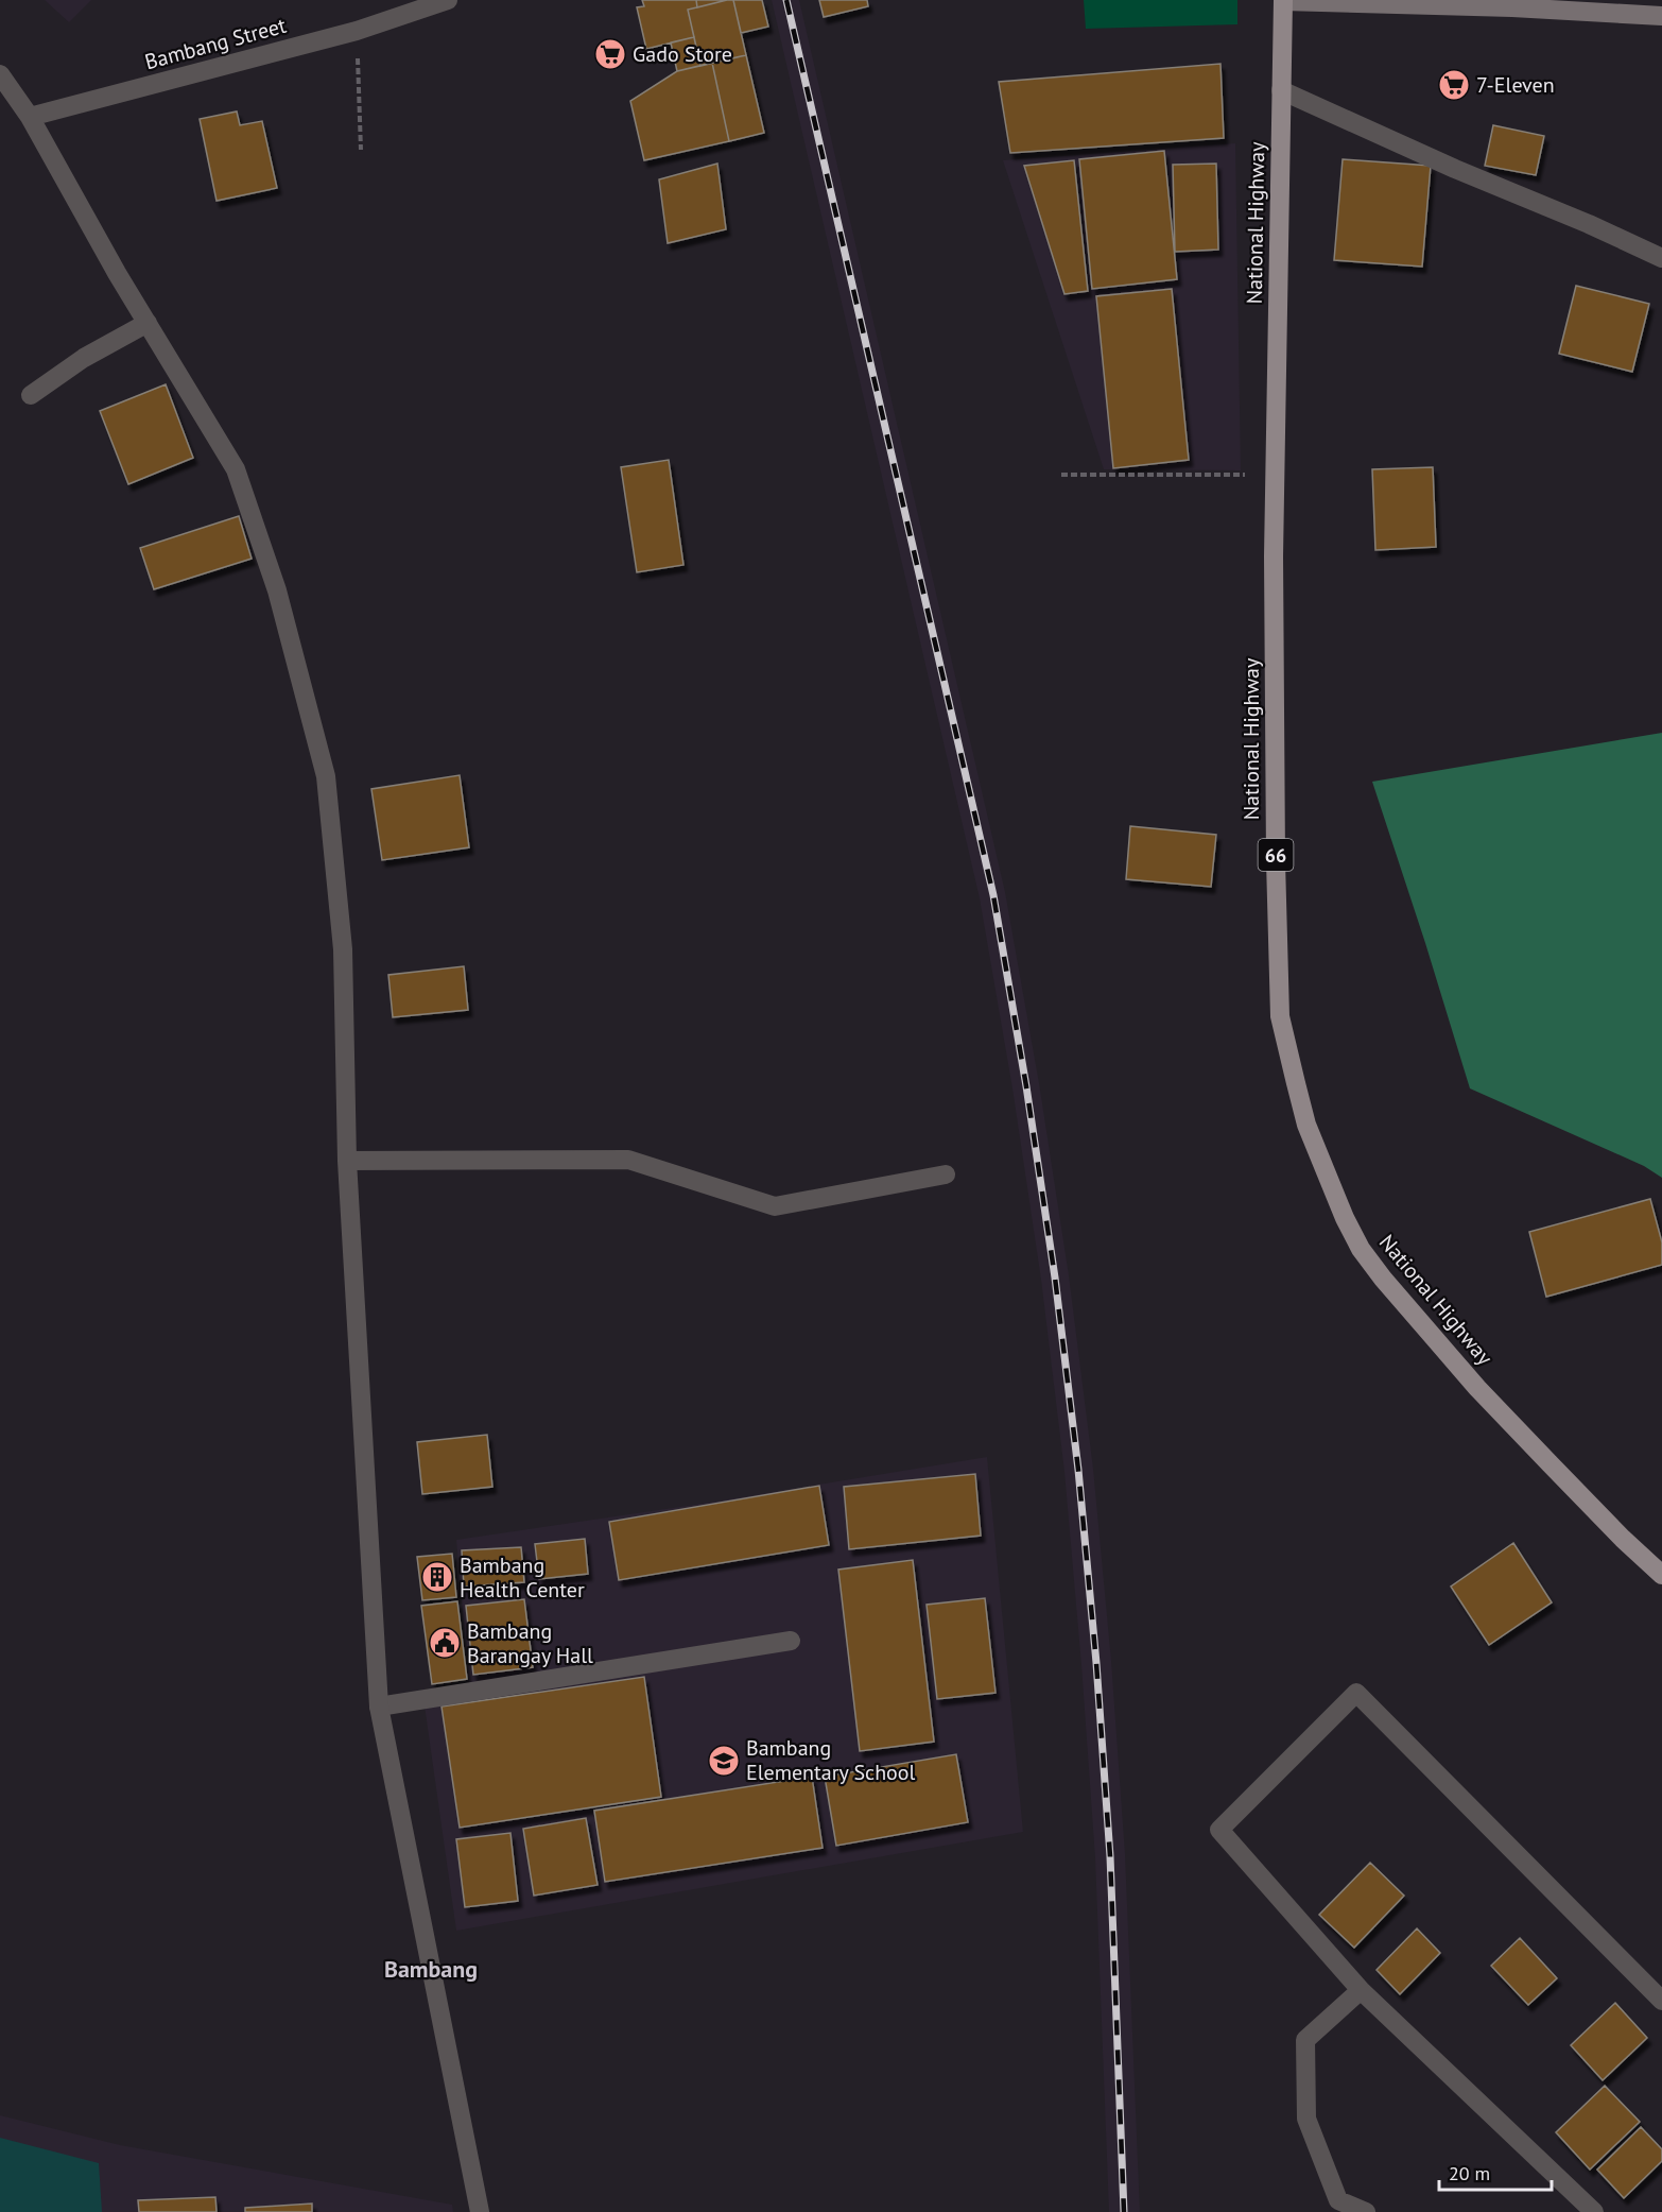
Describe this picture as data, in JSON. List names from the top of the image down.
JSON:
{
  "streets": {
    "main road": ["National Highway", "66"],
    "street": ["Bambang Street"]
  },
  "districts": ["Bambang"],
  "places": {
    "supermarket": ["Gado Store", "7-Eleven"],
    "building": ["Bambang Health Center"],
    "public building": ["Bambang Barangay Hall"],
    "school or university": ["Bambang Elementary School"]
  },
  "scale_bar": "20 m"
}
